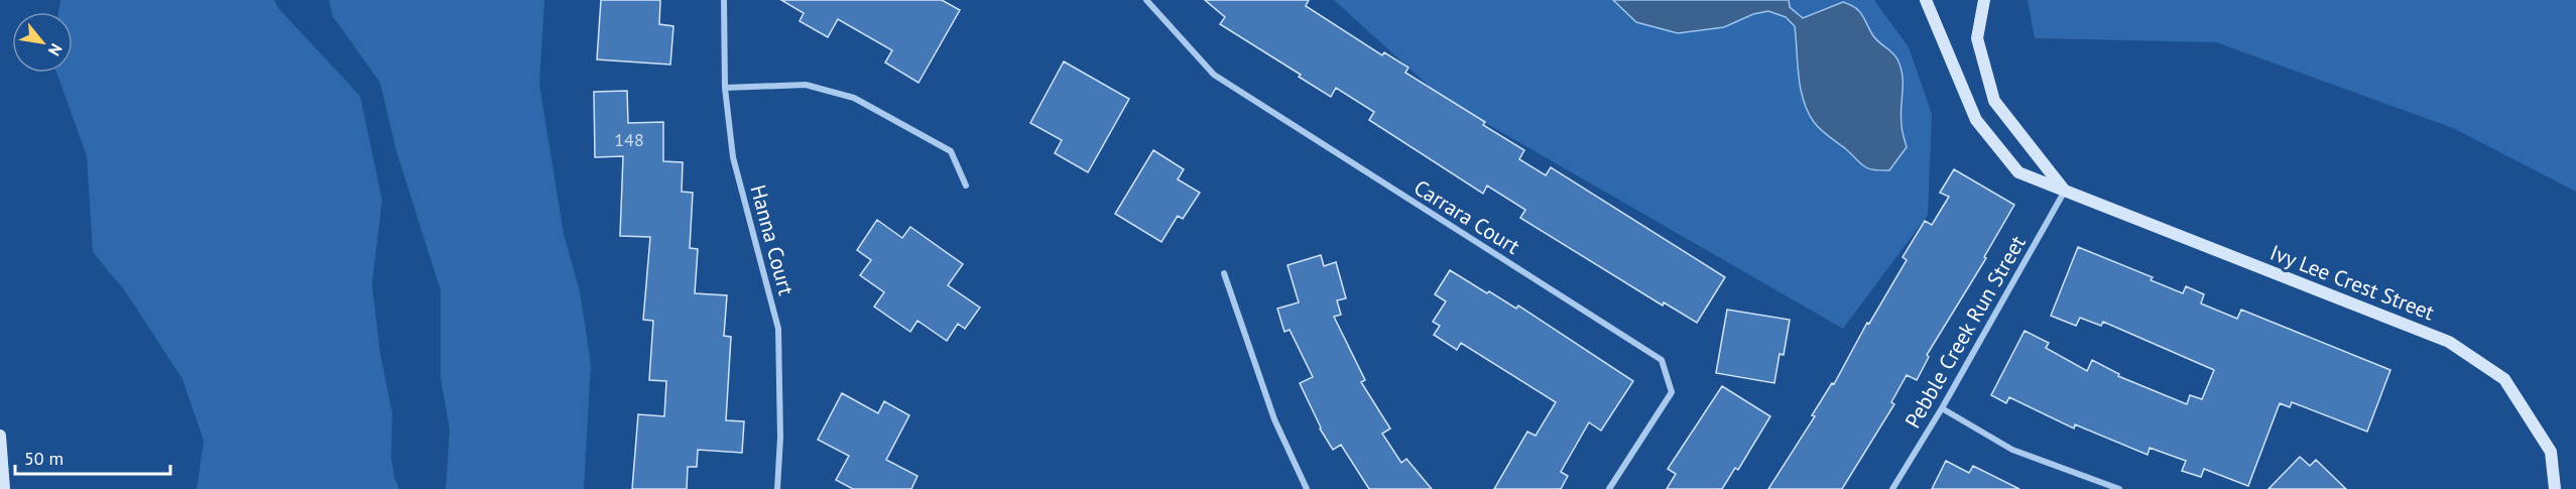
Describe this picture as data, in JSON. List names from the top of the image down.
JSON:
{
  "streets": {
    "street": [
      "Carrara Court",
      "Hanna Court",
      "Ivy Lee Crest Street",
      "Pebble Creek Run Street"
    ]
  },
  "crossings": [
    ["Ivy Lee Crest Street", "Pebble Creek Run Street"]
  ],
  "house_numbers": ["148"],
  "scale_bar": "50 m",
  "north": "bottom right"
}
